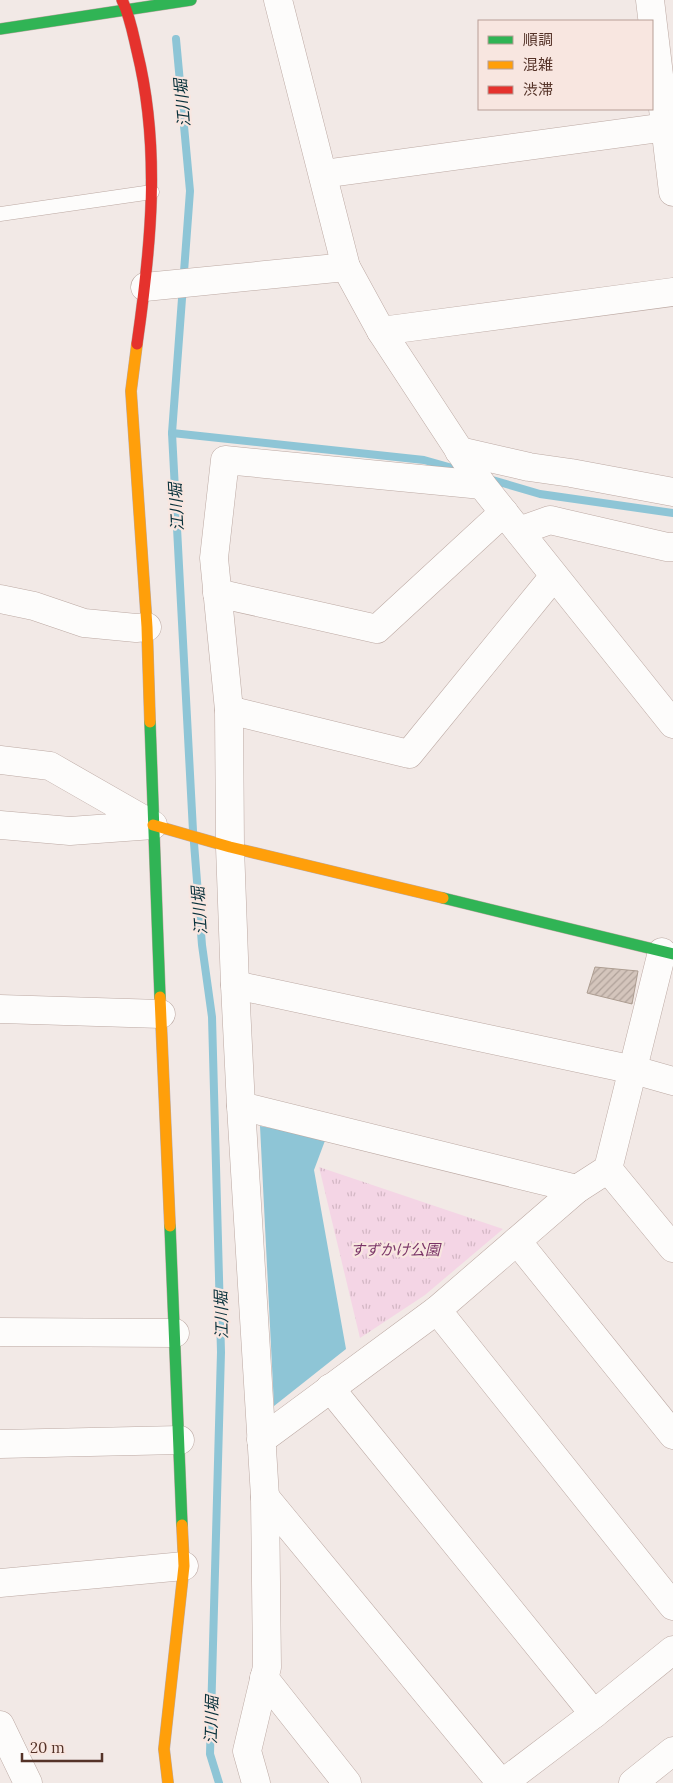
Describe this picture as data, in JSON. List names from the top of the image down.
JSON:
{
  "water": ["江川堀"],
  "parks": ["すずかけ公園"],
  "legend": ["順調", "混雑", "渋滞"],
  "scale_bar": "20 m"
}
